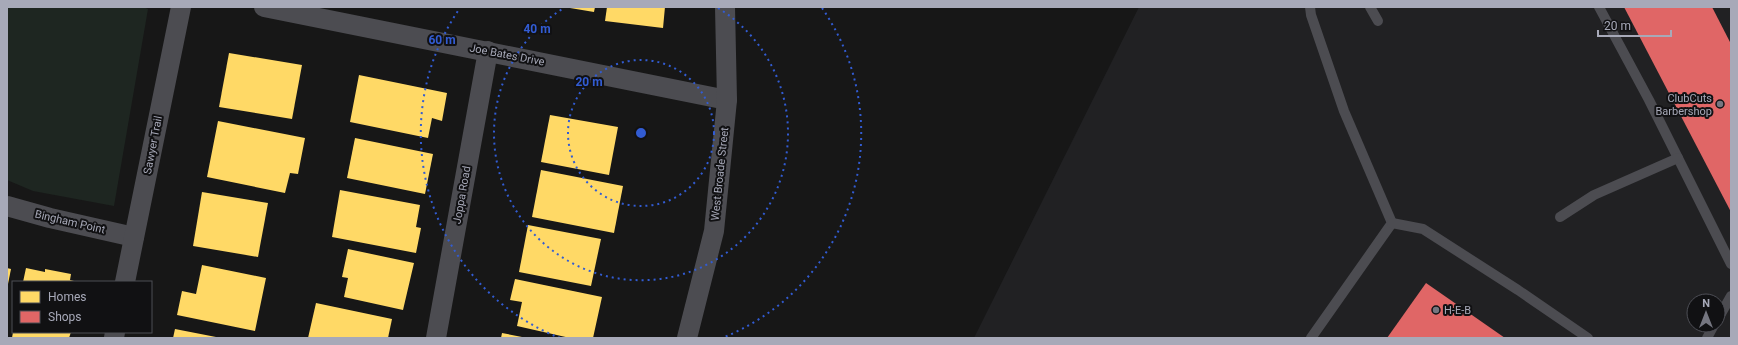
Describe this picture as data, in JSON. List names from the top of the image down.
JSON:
{
  "streets": {
    "street": [
      "Joe Bates Drive",
      "Sawyer Trail",
      "West Broade Street",
      "Joppa Road",
      "Bingham Point"
    ]
  },
  "crossings": [
    ["Joe Bates Drive", "West Broade Street"],
    ["Joe Bates Drive", "Joppa Road"],
    ["Sawyer Trail", "Bingham Point"]
  ],
  "places": ["ClubCuts Barbershop", "H-E-B"],
  "legend": ["Homes", "Shops"],
  "scale_bar": "20 m",
  "north": "top",
  "rings": ["40 m", "60 m", "20 m"]
}
